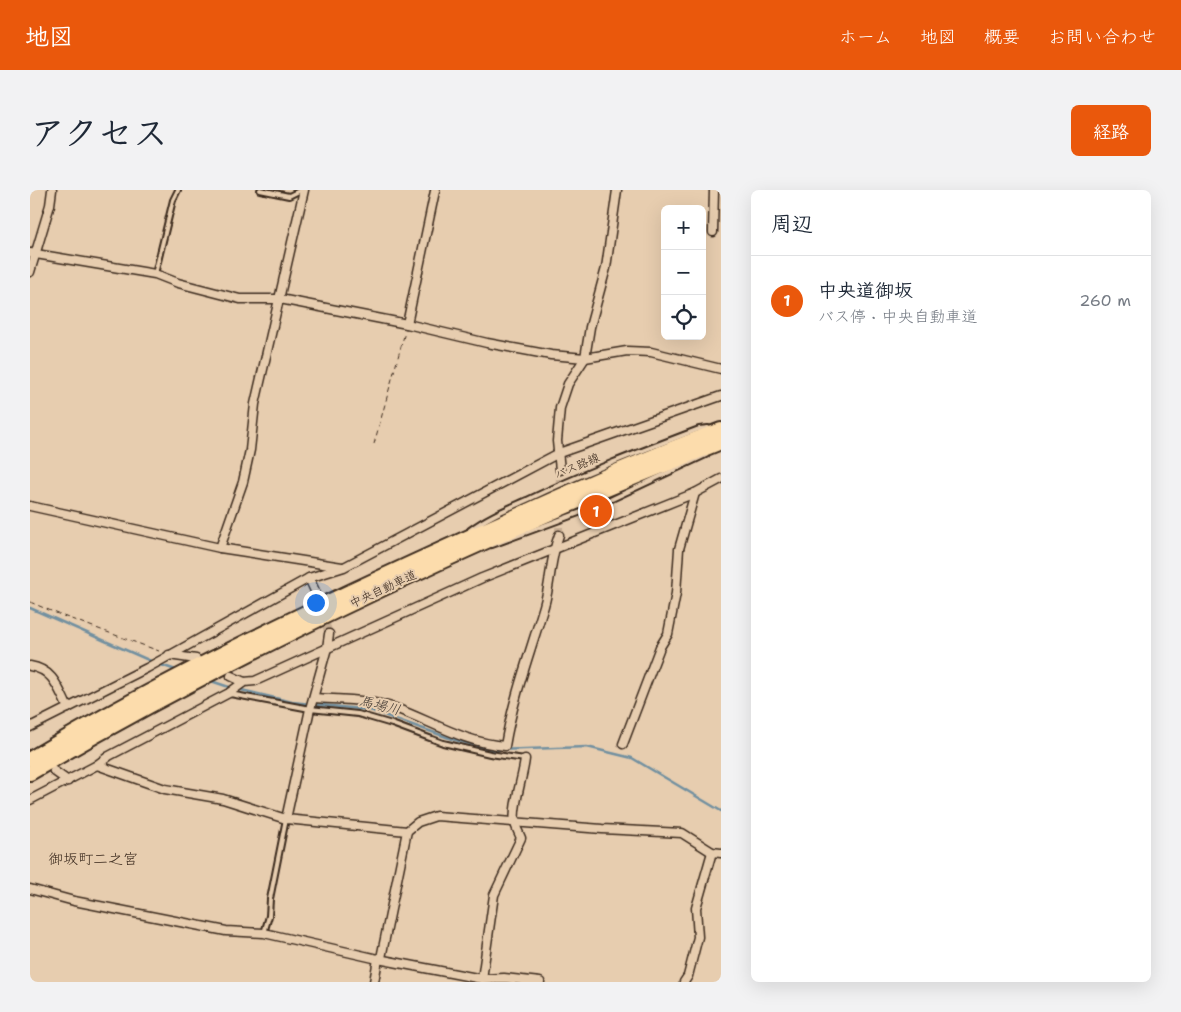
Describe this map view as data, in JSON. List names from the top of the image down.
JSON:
{
  "streets": {
    "highway": ["中央自動車道"]
  },
  "districts": ["御坂町二之宮"],
  "water": ["馬場川"],
  "page": {
    "header": "地図",
    "nav": [
      "ホーム",
      "地図",
      "概要",
      "お問い合わせ"
    ],
    "title": "アクセス",
    "buttons": "経路",
    "heading": "周辺",
    "map_buttons": ["+", "−"],
    "list": [
      {
        "mark": "1",
        "name": "中央道御坂",
        "note": "バス停 · 中央自動車道",
        "value": "260 m"
      }
    ],
    "pins": "1"
  }
}
